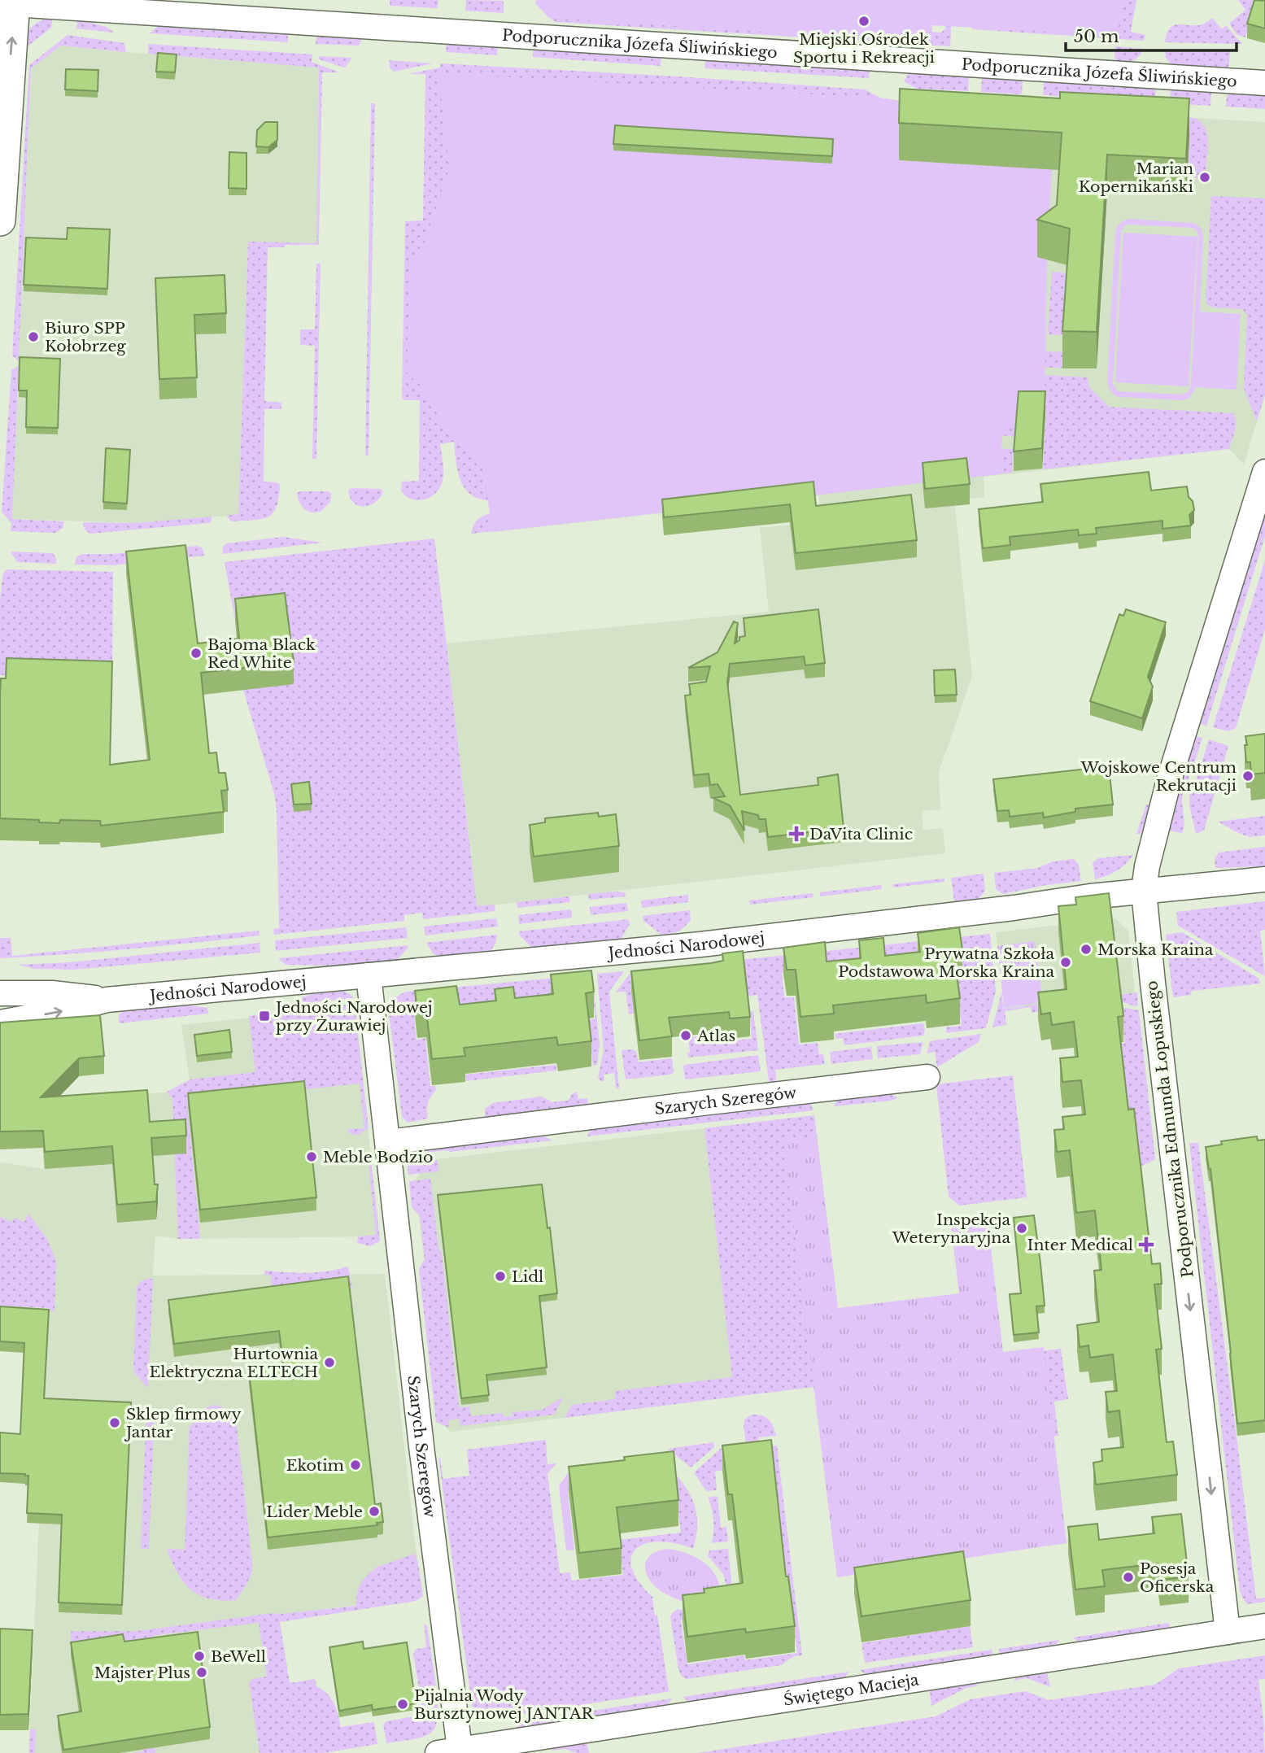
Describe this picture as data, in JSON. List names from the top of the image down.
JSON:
{
  "streets": {
    "street": [
      "Podporucznika Józefa Śliwińskiego",
      "Jedności Narodowej",
      "Szarych Szeregów",
      "Podporucznika Edmunda Łopuskiego",
      "Świętego Macieja"
    ]
  },
  "crossings": [
    ["Jedności Narodowej", "Szarych Szeregów"],
    ["Jedności Narodowej", "Podporucznika Edmunda Łopuskiego"],
    ["Szarych Szeregów", "Świętego Macieja"],
    ["Podporucznika Edmunda Łopuskiego", "Świętego Macieja"]
  ],
  "one_way": ["Podporucznika Edmunda Łopuskiego"],
  "places": {
    "other": [
      "Miejski Ośrodek Sportu i Rekreacji",
      "Marian Kopernikański",
      "Biuro SPP Kołobrzeg",
      "Bajoma Black Red White",
      "Wojskowe Centrum Rekrutacji",
      "Morska Kraina",
      "Prywatna Szkoła Podstawowa Morska Kraina",
      "Atlas",
      "Meble Bodzio",
      "Inspekcja Weterynaryjna",
      "Lidl",
      "Hurtownia Elektryczna ELTECH",
      "Sklep firmowy Jantar",
      "Ekotim",
      "Lider Meble",
      "Posesja Oficerska",
      "BeWell",
      "Majster Plus",
      "Pijalnia Wody Bursztynowej JANTAR"
    ],
    "health": ["DaVita Clinic", "Inter Medical"],
    "transit": ["Jedności Narodowej przy Żurawiej"]
  },
  "scale_bar": "50 m"
}
